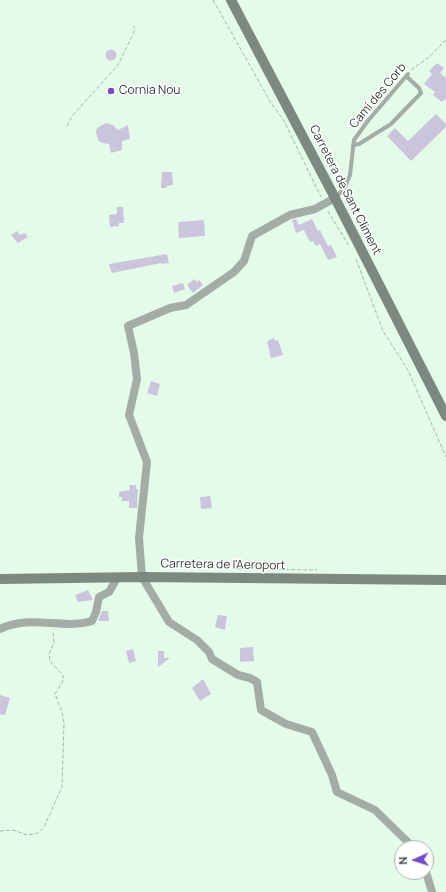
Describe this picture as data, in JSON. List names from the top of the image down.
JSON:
{
  "streets": {
    "main road": ["Carretera de Sant Climent", "Carretera de l'Aeroport"],
    "lane": ["Camí des Corb"]
  },
  "crossings": [
    ["Camí des Corb", "Carretera de Sant Climent"]
  ],
  "places": ["Cornia Nou"],
  "north": "left"
}
